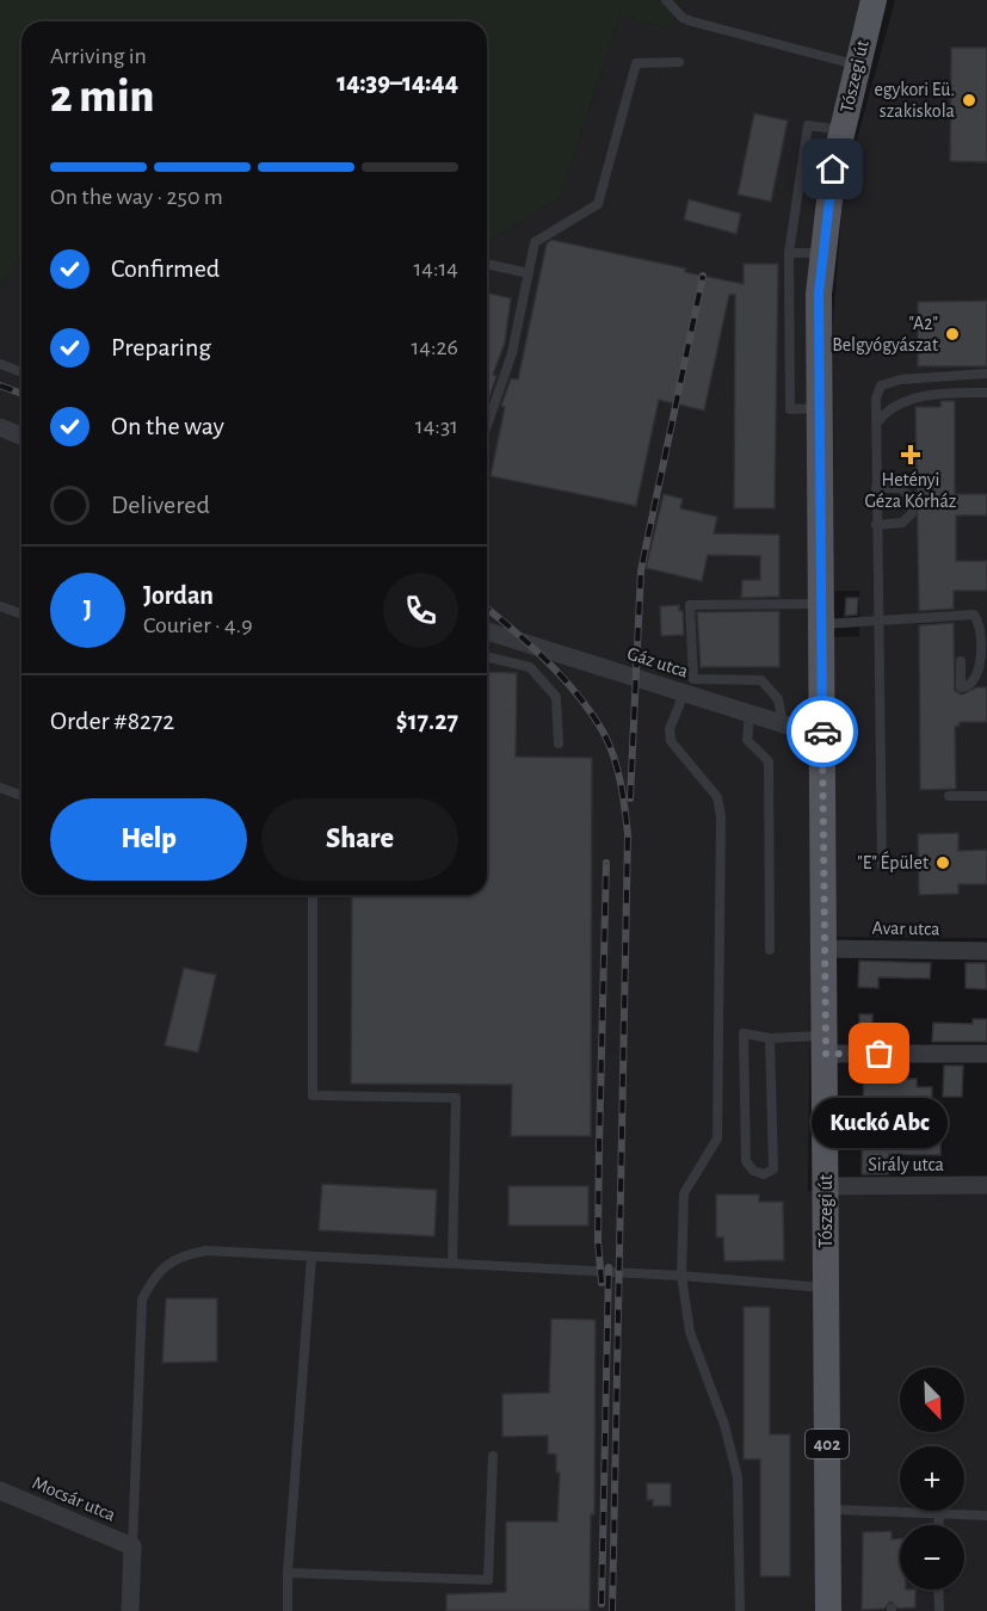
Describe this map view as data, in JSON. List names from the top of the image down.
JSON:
{
  "streets": {
    "main road": ["Tószegi út", "402"],
    "street": [
      "Gáz utca",
      "Avar utca",
      "Sirály utca",
      "Mocsár utca"
    ]
  },
  "crossings": [
    ["Tószegi út", "Gáz utca"],
    ["Tószegi út", "Avar utca"],
    ["Tószegi út", "Sirály utca"]
  ],
  "places": {
    "other": [
      "egykori Eü. szakiskola",
      "\"A2\" Belgyógyászat",
      "\"E\" Épület",
      "Kuckó Abc"
    ],
    "health": ["Hetényi Géza Kórház"]
  },
  "north": "bottom right",
  "page": {
    "heading": ["2 min", "Arriving in", "14:39–14:44"],
    "panel": [
      "Jordan",
      "Courier · 4.9",
      "Order #8272",
      "$17.27"
    ],
    "bar": "On the way · 250 m",
    "list": [
      ["Confirmed", "14:14"],
      ["Preparing", "14:26"],
      ["On the way", "14:31"],
      "Delivered"
    ],
    "round": "J",
    "buttons": ["Help", "Share"],
    "bubble": "Kuckó Abc",
    "map_buttons": ["+", "−"]
  }
}
